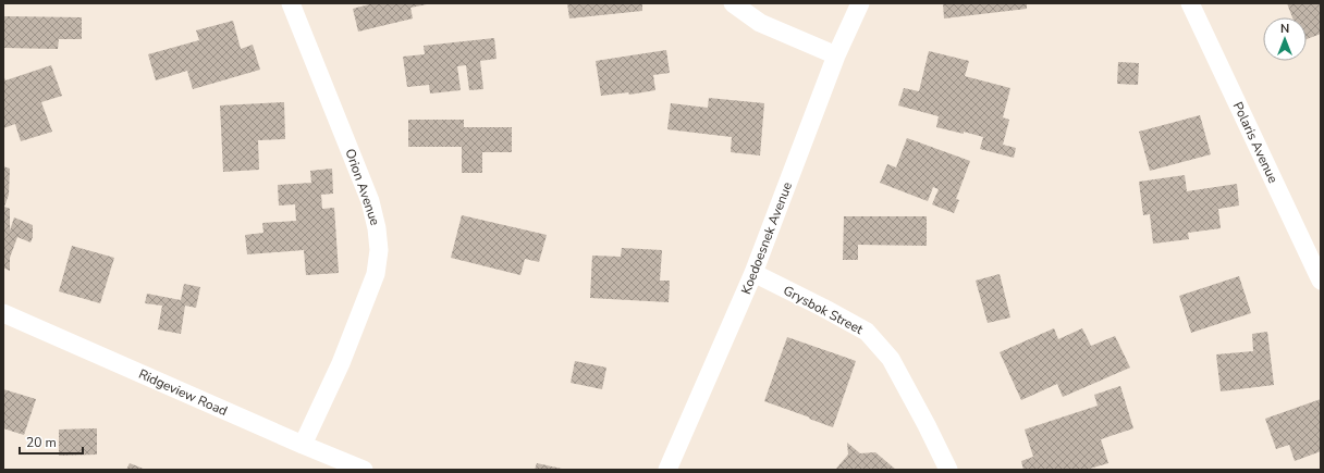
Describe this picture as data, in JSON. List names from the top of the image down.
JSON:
{
  "streets": {
    "street": [
      "Polaris Avenue",
      "Orion Avenue",
      "Koedoesnek Avenue",
      "Grysbok Street",
      "Ridgeview Road"
    ]
  },
  "crossings": [
    ["Orion Avenue", "Ridgeview Road"],
    ["Koedoesnek Avenue", "Grysbok Street"]
  ],
  "scale_bar": "20 m",
  "north": "top"
}
